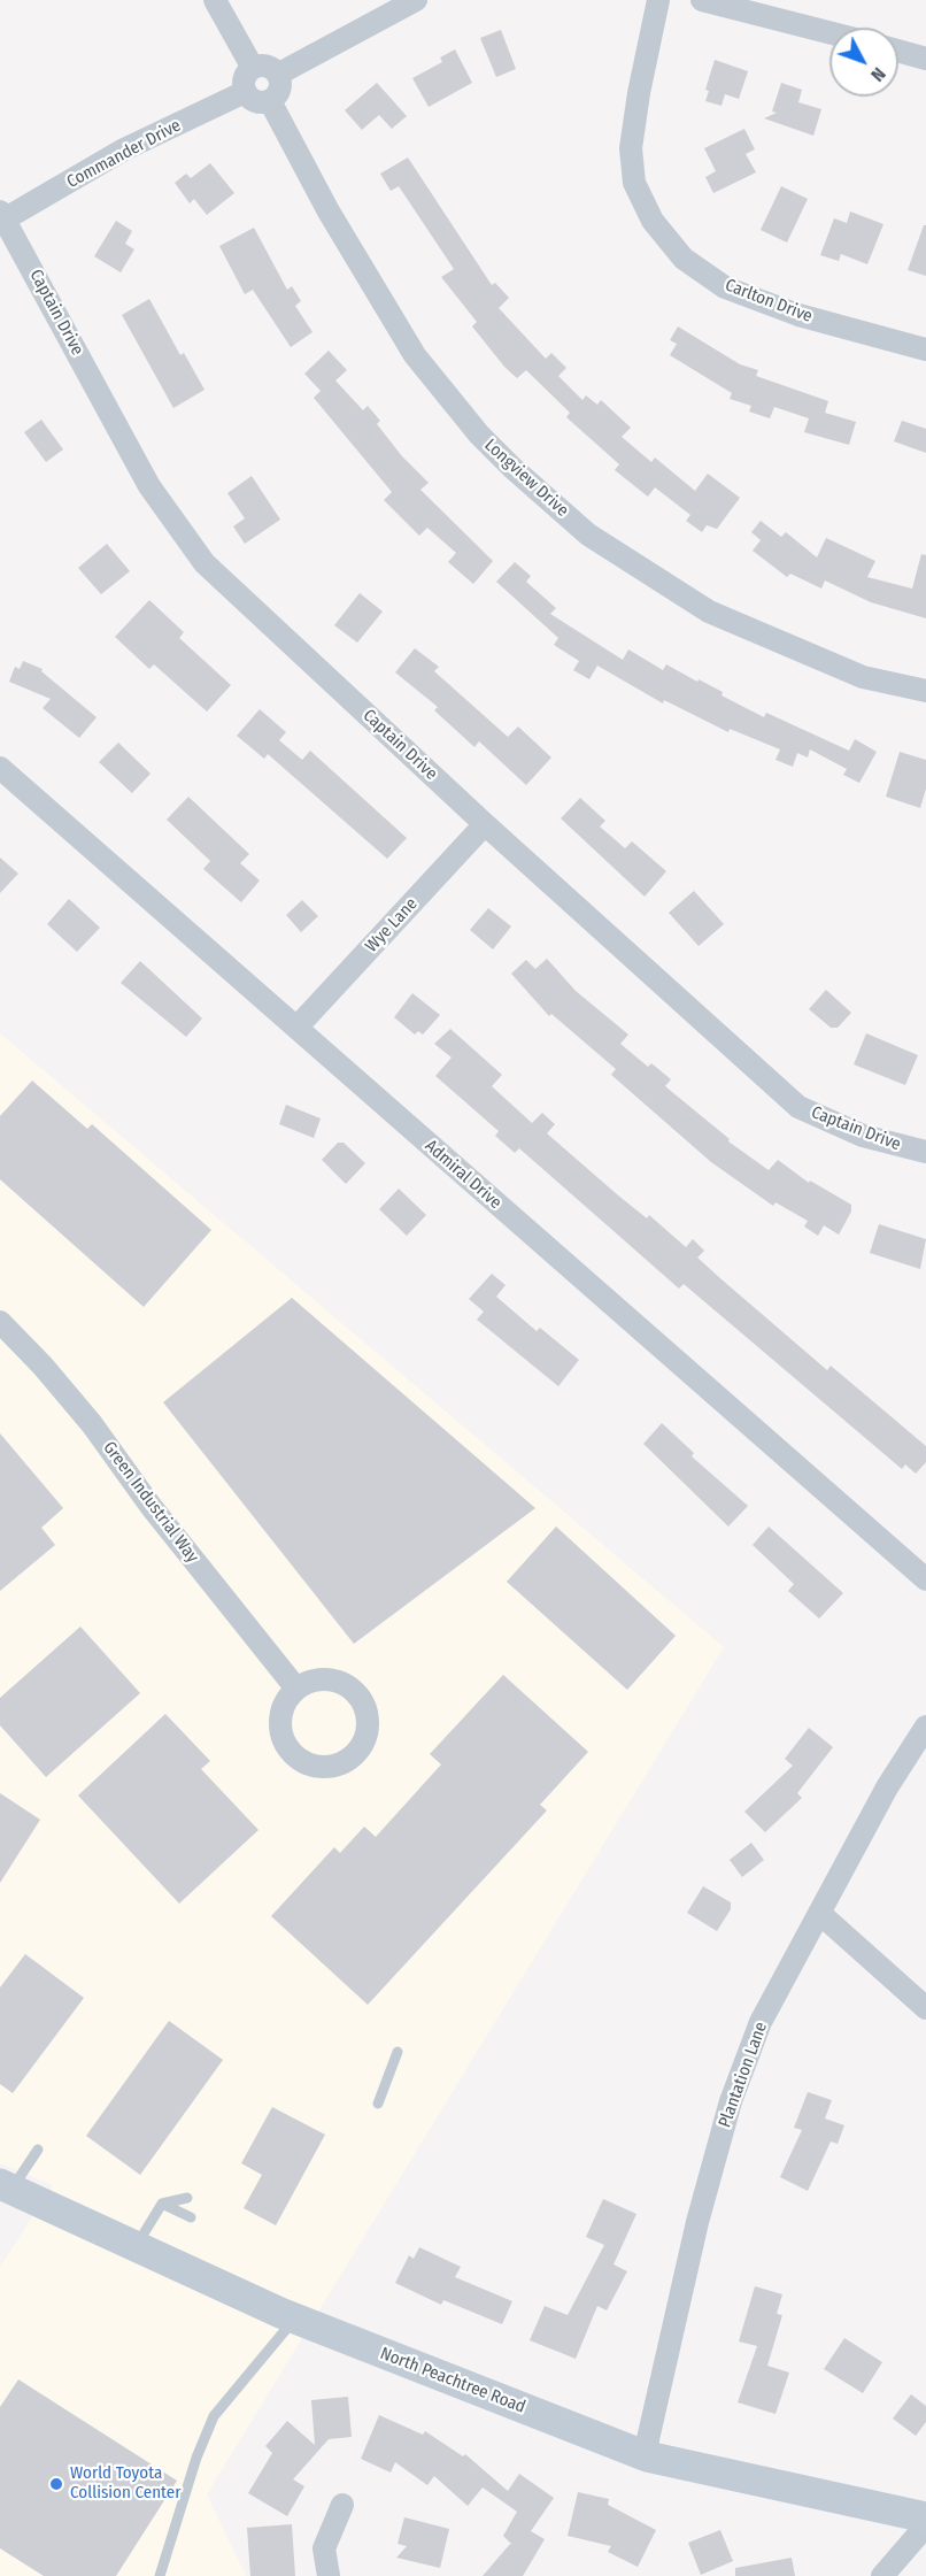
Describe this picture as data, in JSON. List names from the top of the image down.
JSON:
{
  "streets": {
    "street": [
      "Commander Drive",
      "Carlton Drive",
      "Captain Drive",
      "Longview Drive",
      "Wye Lane",
      "Admiral Drive",
      "Green Industrial Way",
      "Plantation Lane",
      "North Peachtree Road"
    ]
  },
  "crossings": [
    ["Commander Drive", "Captain Drive"],
    ["Commander Drive", "Longview Drive"],
    ["Captain Drive", "Wye Lane"],
    ["Wye Lane", "Admiral Drive"],
    ["Plantation Lane", "North Peachtree Road"]
  ],
  "places": ["World Toyota Collision Center"],
  "north": "bottom right"
}
